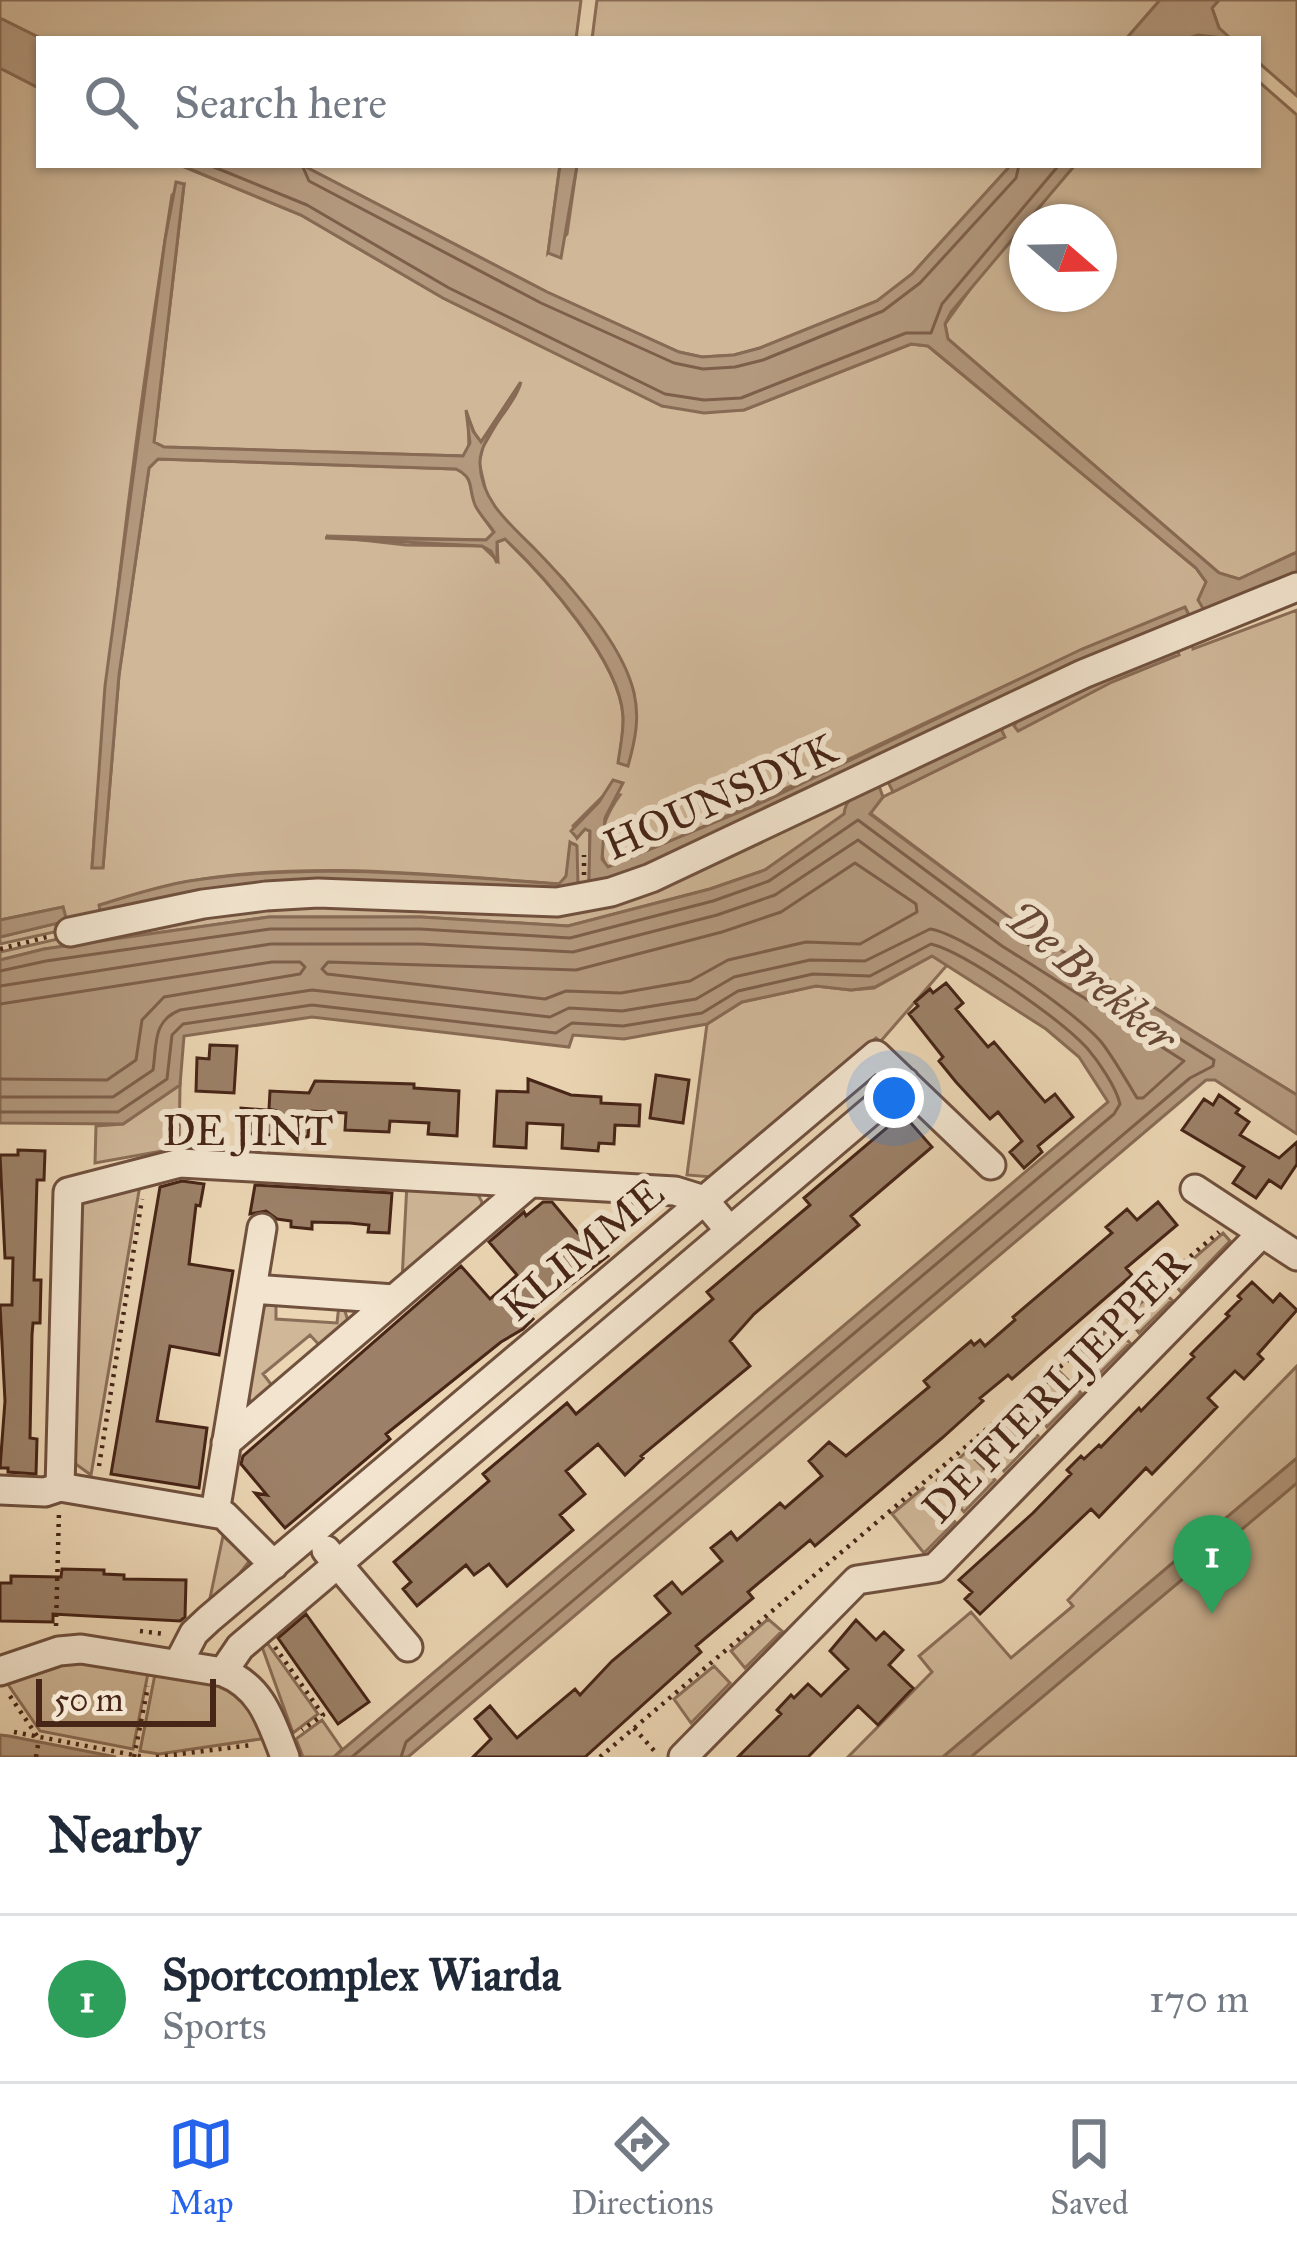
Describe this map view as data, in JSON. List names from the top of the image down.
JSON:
{
  "streets": {
    "street": [
      "HOUNSDYK",
      "DE JINT",
      "KLIMME",
      "DE FIERLJEPPER"
    ]
  },
  "crossings": [
    ["DE JINT", "KLIMME"]
  ],
  "water": ["De Brekker"],
  "scale_bar": "50 m",
  "north": "right",
  "page": {
    "search": "Search here",
    "pins": "1",
    "scale": "50 m",
    "heading": "Nearby",
    "list": [
      {
        "mark": "1",
        "name": "Sportcomplex Wiarda",
        "note": "Sports",
        "value": "170 m"
      }
    ],
    "nav": ["Map", "Directions", "Saved"]
  }
}
